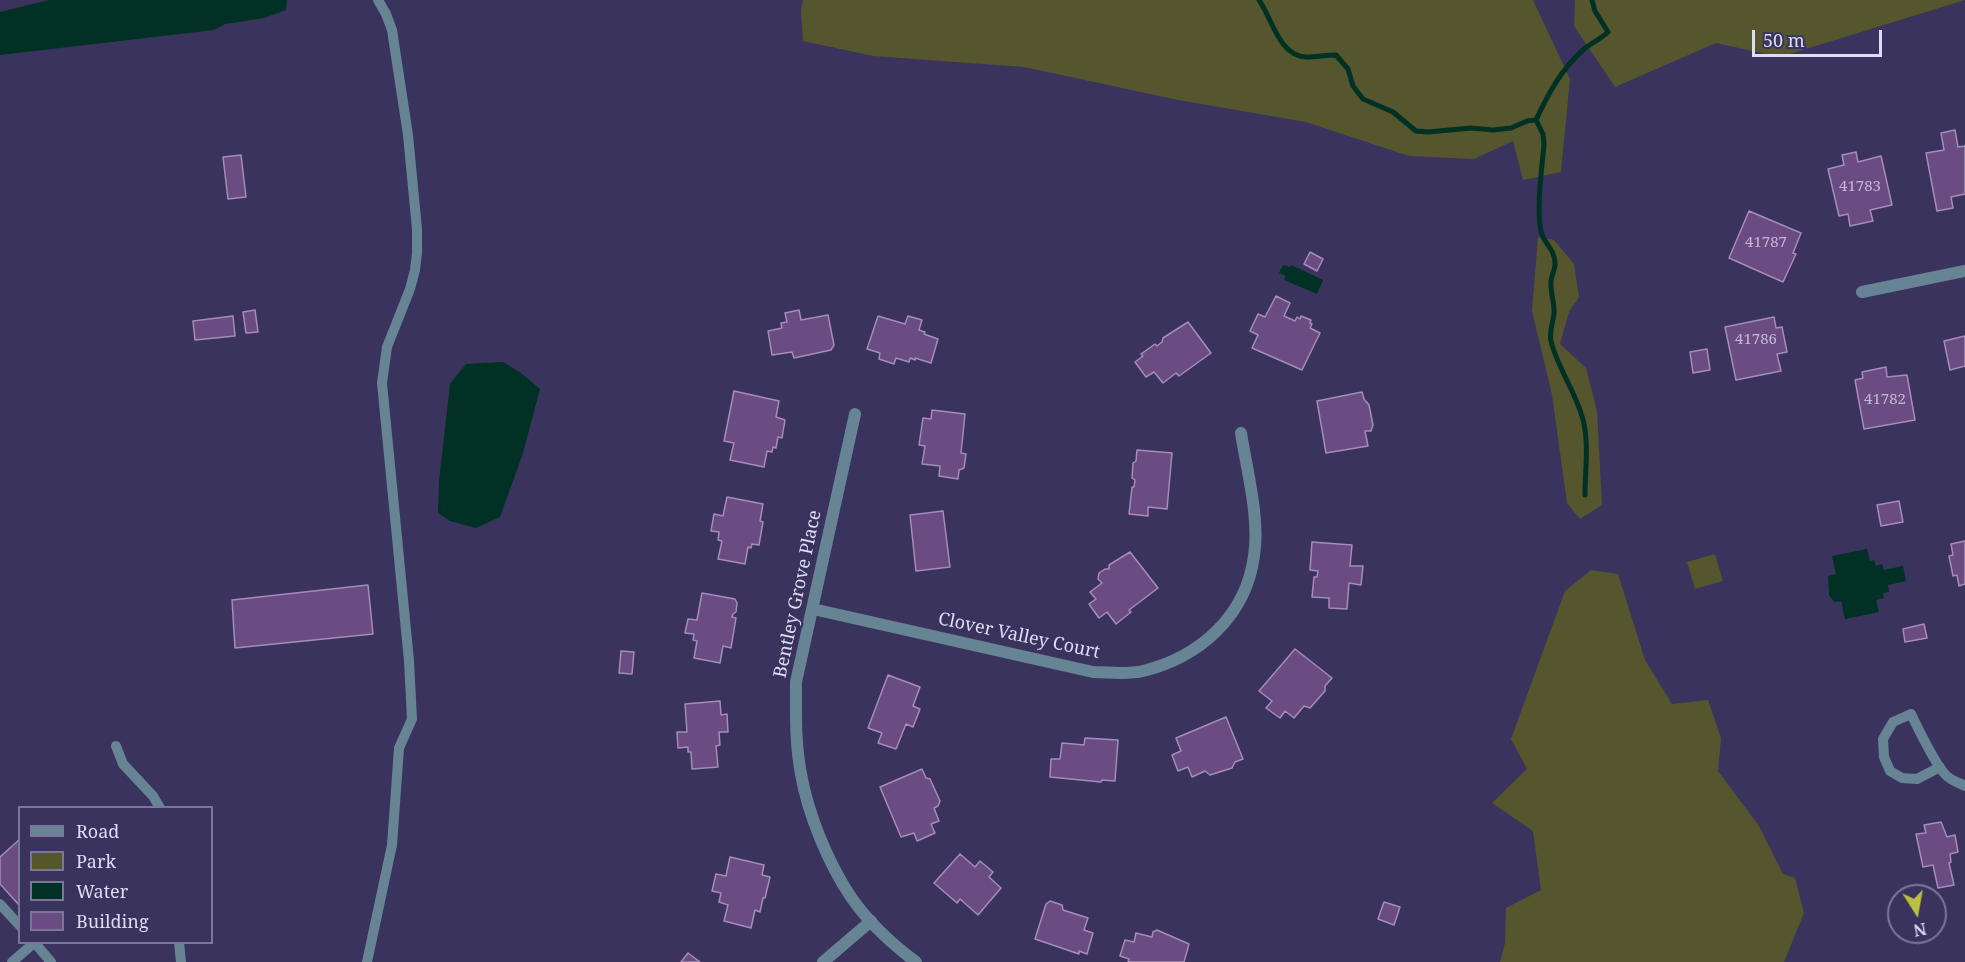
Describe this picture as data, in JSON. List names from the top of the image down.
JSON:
{
  "streets": {
    "street": ["Bentley Grove Place", "Clover Valley Court"]
  },
  "crossings": [
    ["Bentley Grove Place", "Clover Valley Court"]
  ],
  "house_numbers": [
    "41783",
    "41787",
    "41786",
    "41782"
  ],
  "legend": [
    "Road",
    "Park",
    "Water",
    "Building"
  ],
  "scale_bar": "50 m",
  "north": "bottom"
}
